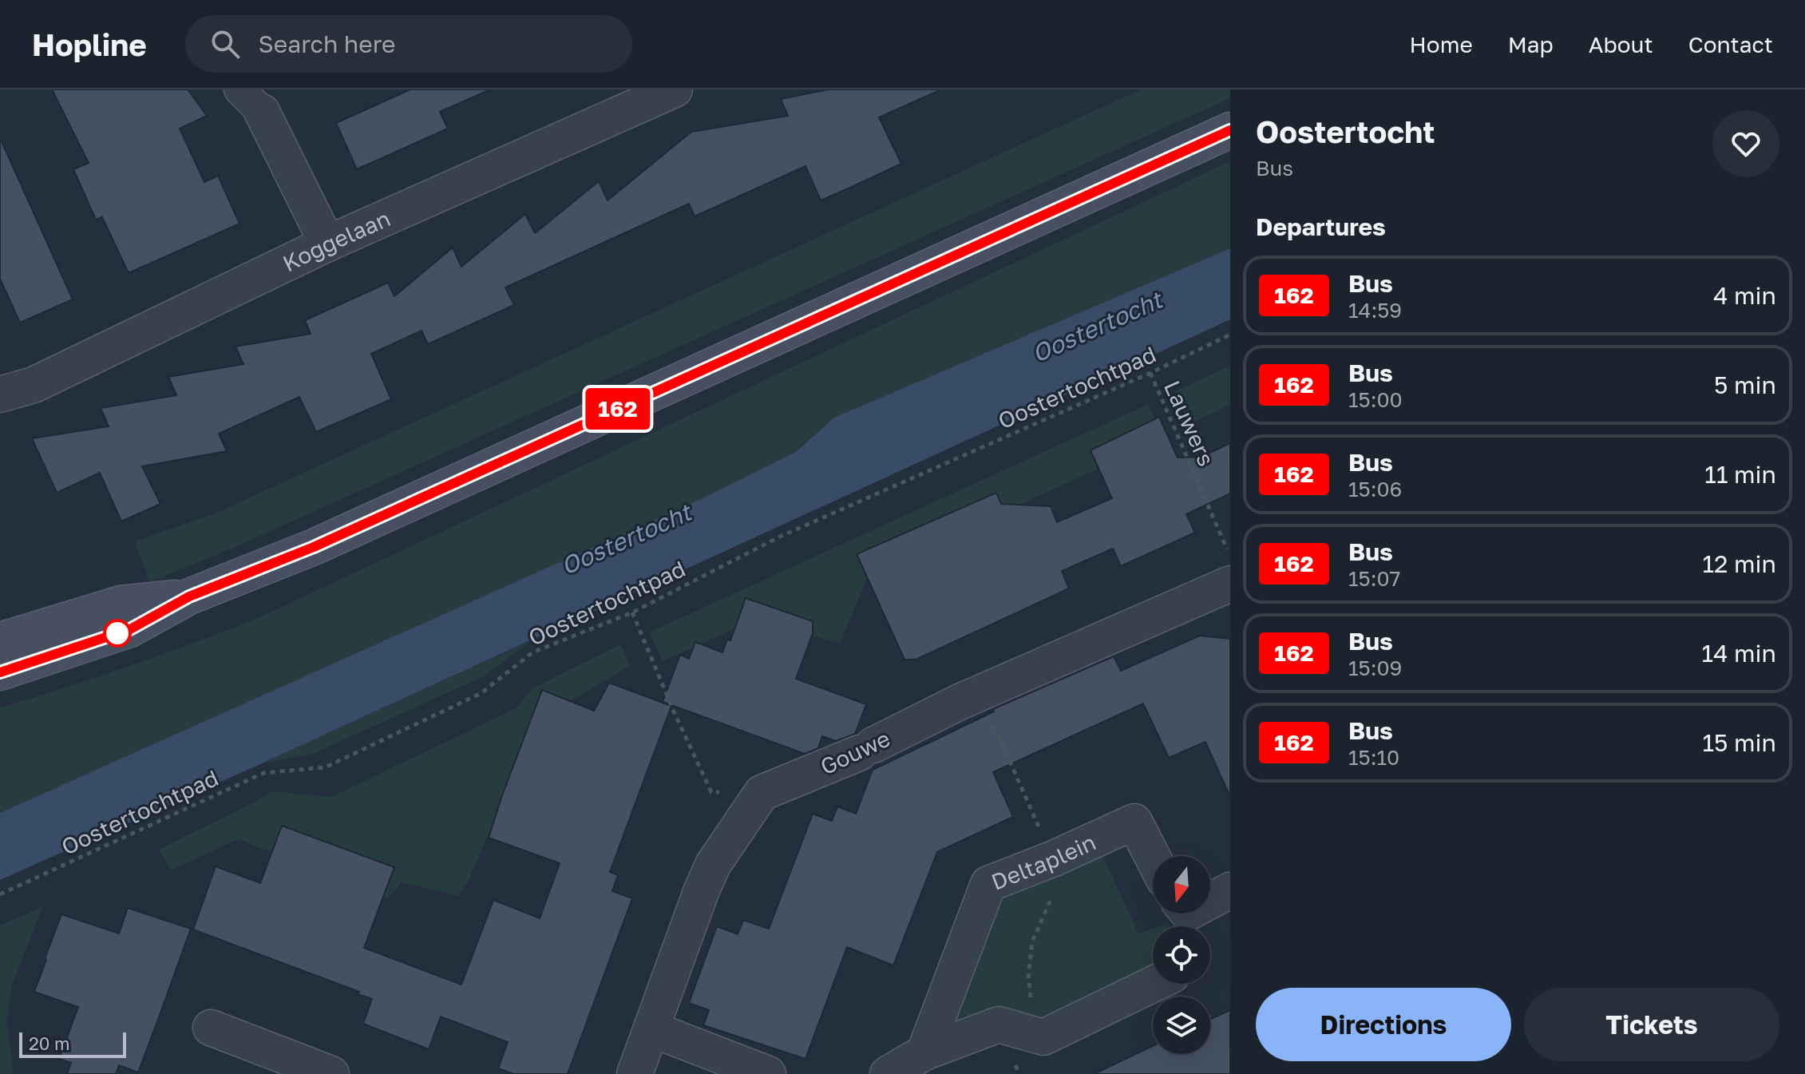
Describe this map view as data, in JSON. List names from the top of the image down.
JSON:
{
  "streets": {
    "street": ["Koggelaan", "Gouwe", "Deltaplein"],
    "path": ["Oostertochtpad", "Lauwers"]
  },
  "crossings": [
    ["Oostertochtpad", "Lauwers"]
  ],
  "water": ["Oostertocht"],
  "lines": ["bus line 162"],
  "scale_bar": "20 m",
  "north": "bottom",
  "page": {
    "header": "Hopline",
    "search": "Search here",
    "nav": [
      "Home",
      "Map",
      "About",
      "Contact"
    ],
    "on_map": "162",
    "heading": [
      ["Oostertocht", "Bus"],
      "Departures"
    ],
    "list": [
      {
        "mark": "162",
        "name": "Bus",
        "note": "14:59",
        "value": "4 min"
      },
      {
        "mark": "162",
        "name": "Bus",
        "note": "15:00",
        "value": "5 min"
      },
      {
        "mark": "162",
        "name": "Bus",
        "note": "15:06",
        "value": "11 min"
      },
      {
        "mark": "162",
        "name": "Bus",
        "note": "15:07",
        "value": "12 min"
      },
      {
        "mark": "162",
        "name": "Bus",
        "note": "15:09",
        "value": "14 min"
      },
      {
        "mark": "162",
        "name": "Bus",
        "note": "15:10",
        "value": "15 min"
      }
    ],
    "buttons": ["Directions", "Tickets"],
    "scale": "20 m"
  }
}
